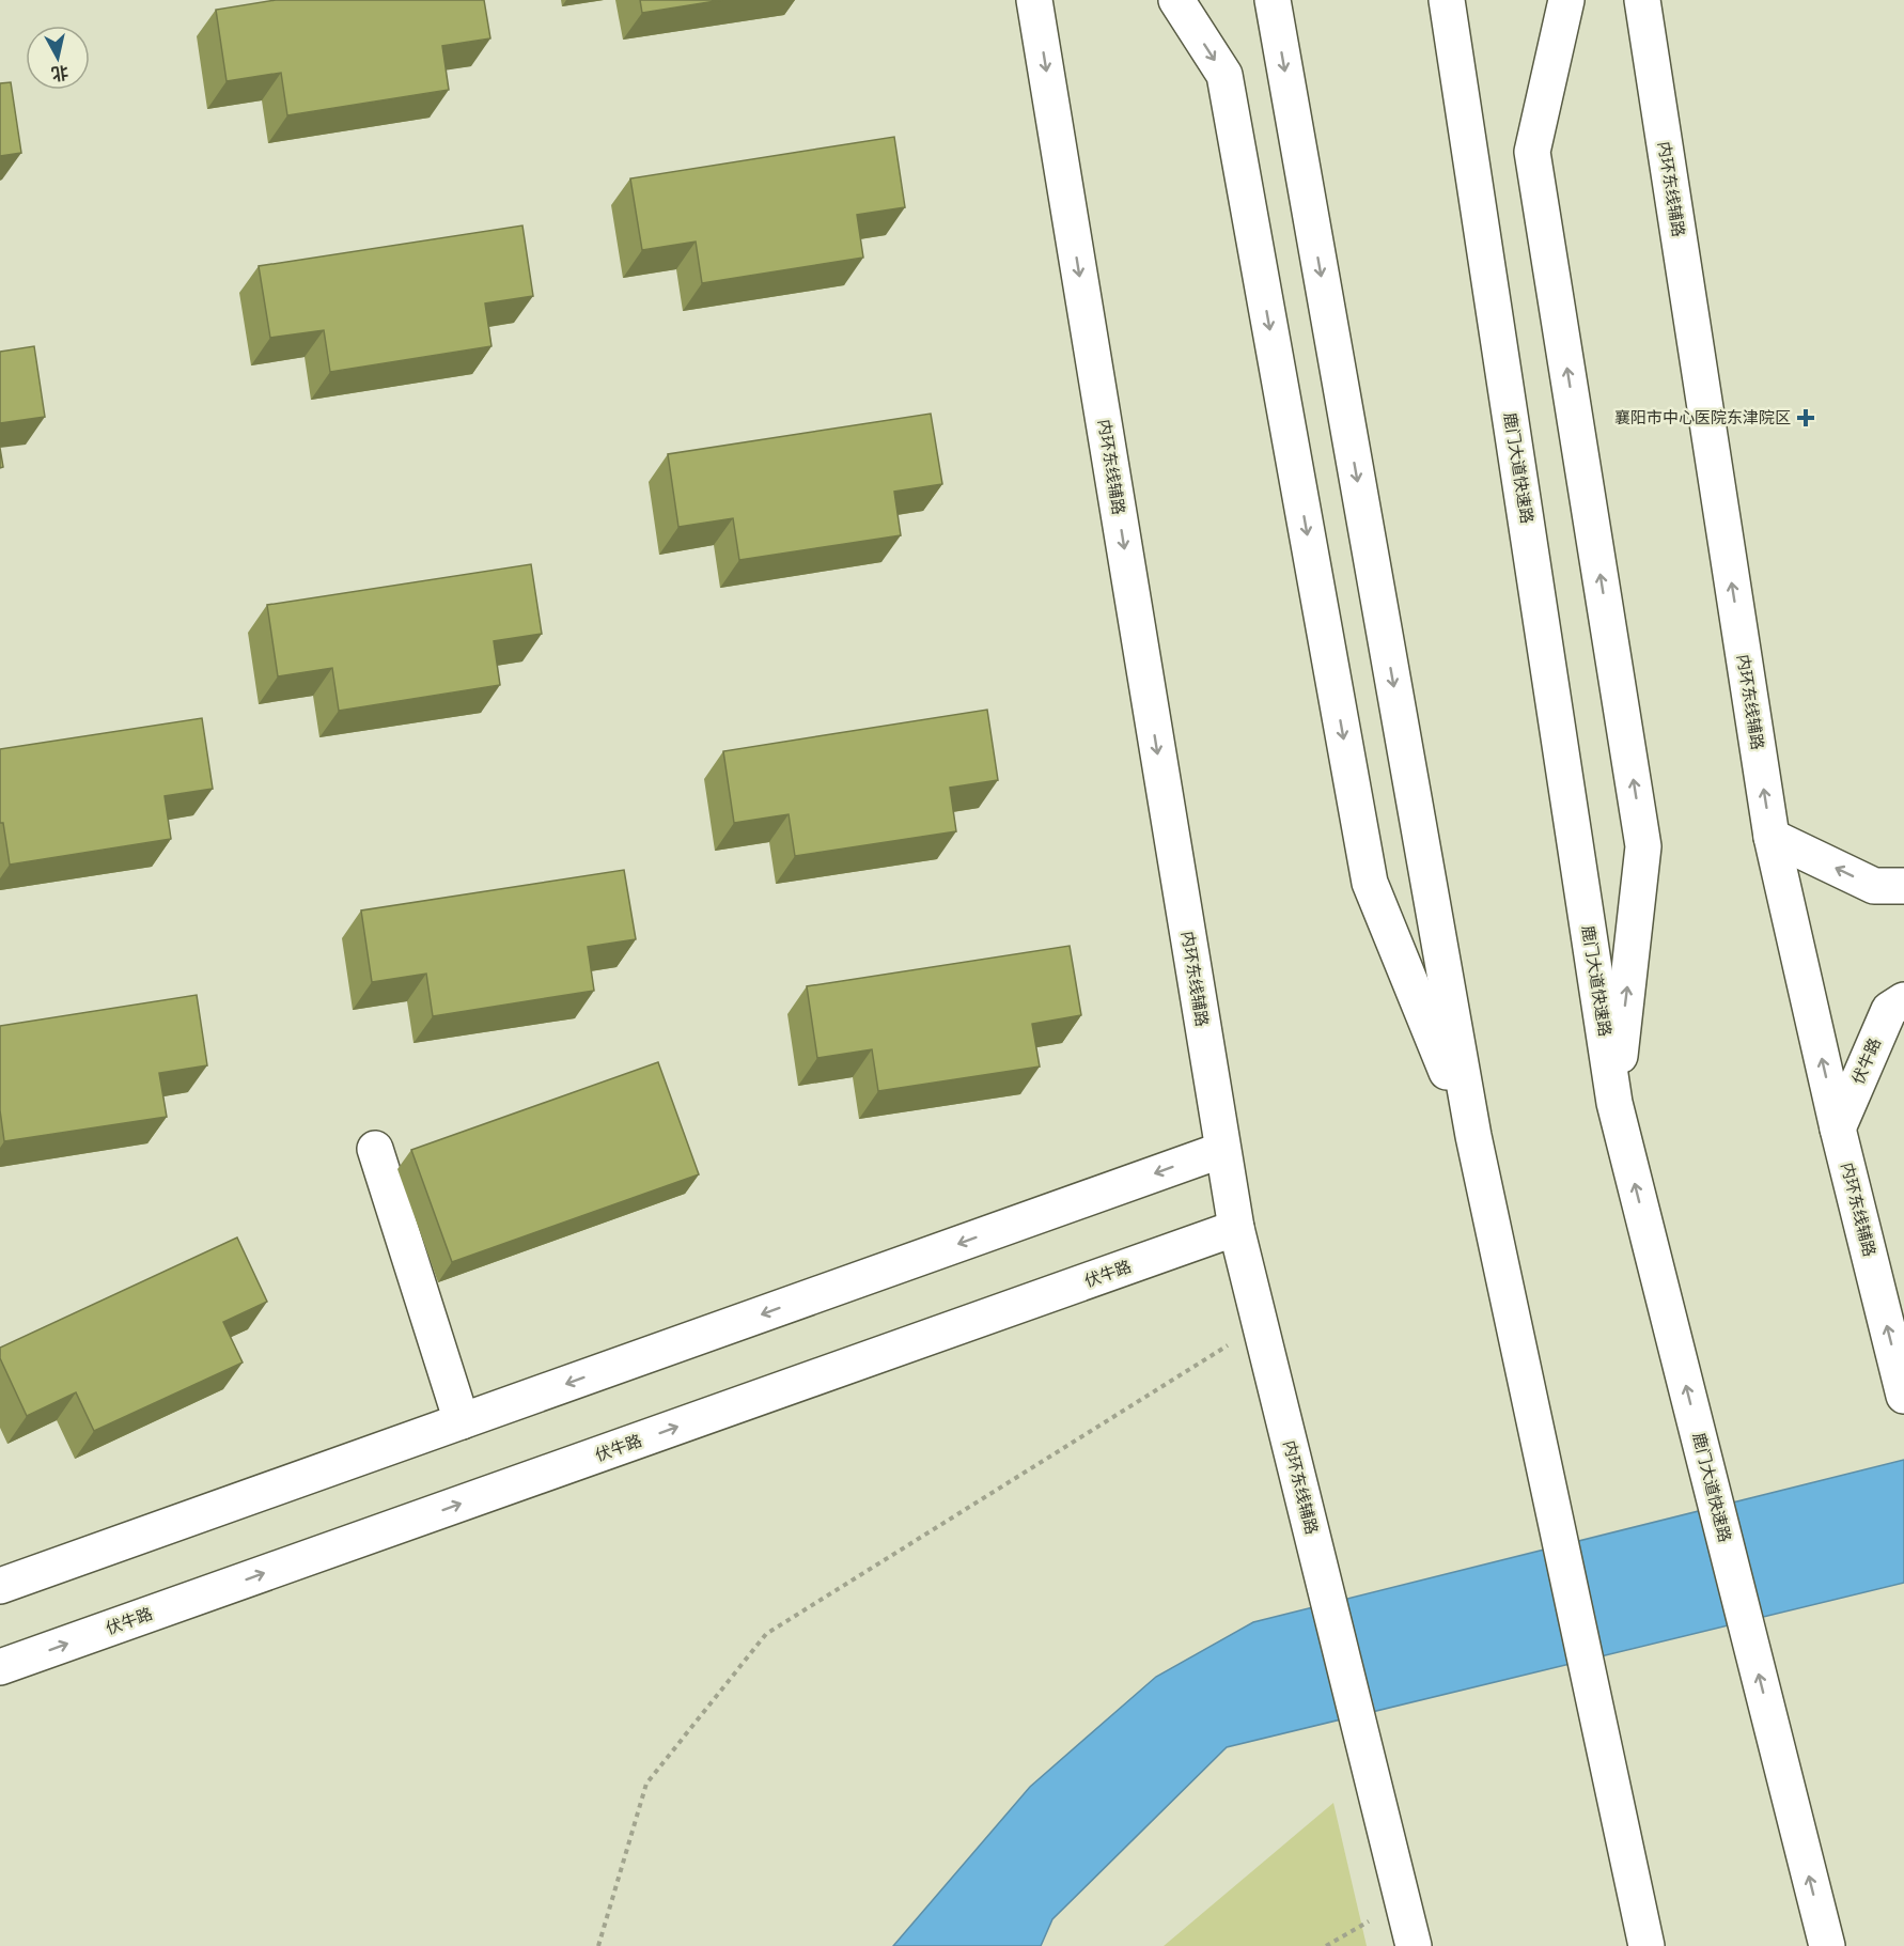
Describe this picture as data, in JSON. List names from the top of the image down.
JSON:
{
  "streets": {
    "main road": ["内环东线辅路", "鹿门大道快速路", "伏牛路"]
  },
  "crossings": [
    ["内环东线辅路", "伏牛路"]
  ],
  "places": {
    "health": ["襄阳市中心医院东津院区"]
  },
  "north": "bottom"
}
